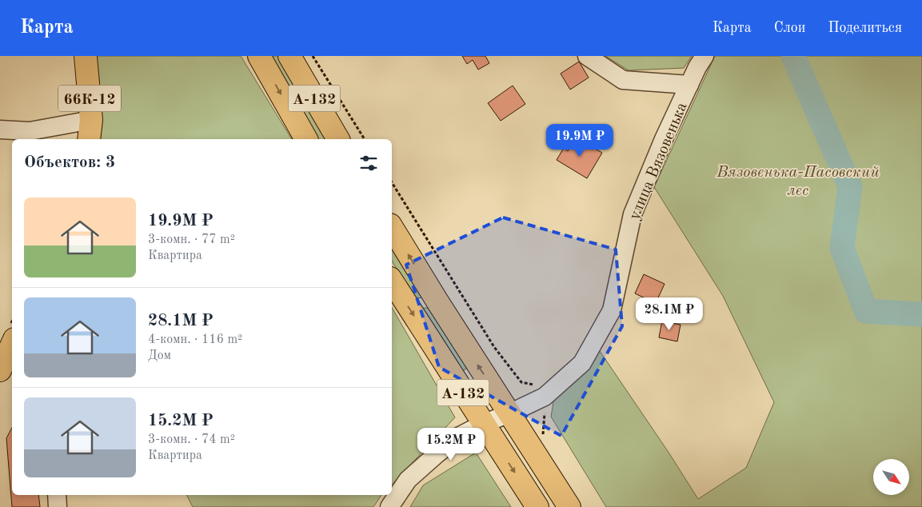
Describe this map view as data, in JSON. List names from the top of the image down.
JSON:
{
  "streets": {
    "main road": ["66К-12", "А-132"],
    "street": ["улица Вязовенька"]
  },
  "crossings": [
    ["А-132", "улица Вязовенька"]
  ],
  "parks": ["Вязовенька-Пасовский лес"],
  "north": "bottom right",
  "page": {
    "header": "Карта",
    "nav": ["Карта", "Слои", "Поделиться"],
    "price": ["19.9M ₽", "28.1M ₽", "15.2M ₽"],
    "heading": "Объектов: 3",
    "list": [
      {
        "name": "19.9M ₽",
        "note": "3-комн. · 77 m² · Квартира"
      },
      {
        "name": "28.1M ₽",
        "note": "4-комн. · 116 m² · Дом"
      },
      {
        "name": "15.2M ₽",
        "note": "3-комн. · 74 m² · Квартира"
      }
    ]
  }
}
